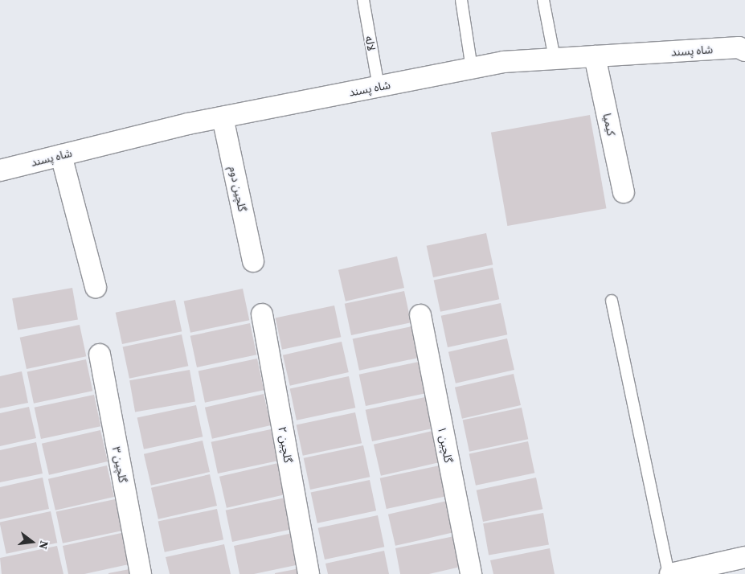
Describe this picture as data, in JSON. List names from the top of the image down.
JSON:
{
  "streets": {
    "street": [
      "شاه پسند",
      "کیمیا",
      "گلچین دوم",
      "گلچین ۲",
      "گلچین ۱",
      "گلچین ۳"
    ],
    "lane": ["لاله"]
  },
  "crossings": [
    ["لاله", "شاه پسند"],
    ["شاه پسند", "کیمیا"],
    ["شاه پسند", "گلچین دوم"]
  ],
  "north": "right"
}
